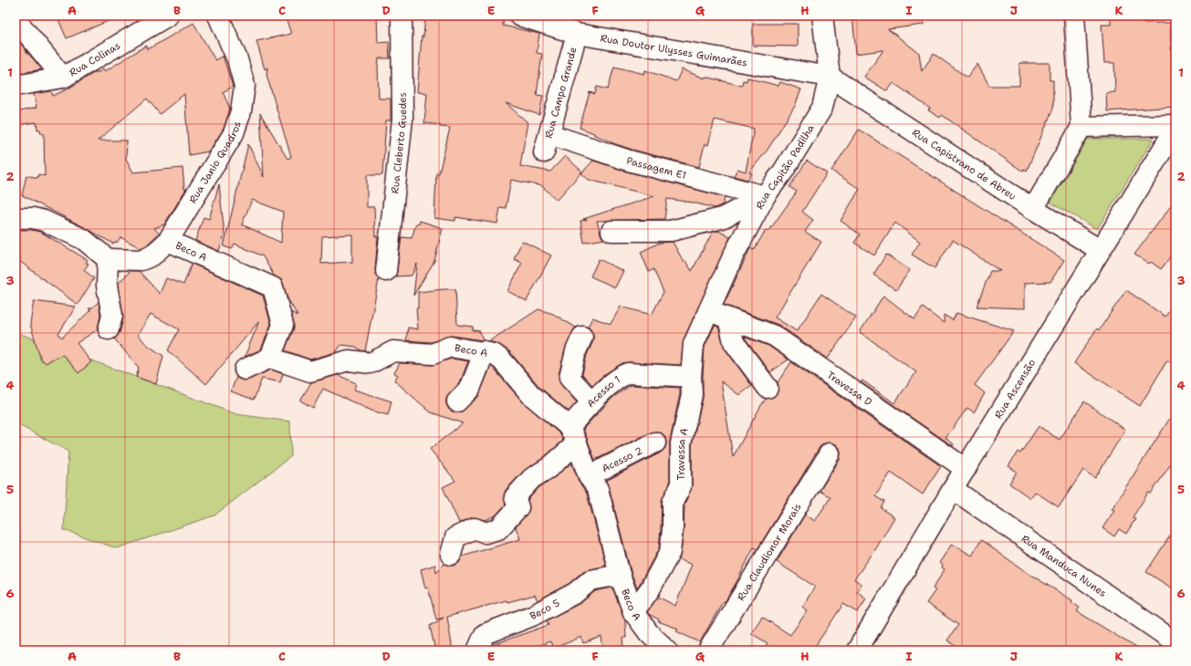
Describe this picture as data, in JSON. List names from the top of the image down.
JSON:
{
  "streets": {
    "street": [
      "Rua Doutor Ulysses Guimarães",
      "Rua Colinas",
      "Rua Campo Grande",
      "Rua Cleberto Guedes",
      "Rua Janio Quadros",
      "Rua Capistrano de Abreu",
      "Rua Capitão Padilha",
      "Passagem E1",
      "Beco A",
      "Travessa D",
      "Rua Ascensão",
      "Acesso 1",
      "Travessa A",
      "Acesso 2",
      "Rua Claudionor Morais",
      "Rua Manduca Nunes",
      "Beco 5"
    ]
  },
  "crossings": [
    ["Rua Doutor Ulysses Guimarães", "Rua Campo Grande"],
    ["Rua Doutor Ulysses Guimarães", "Rua Capistrano de Abreu"],
    ["Rua Doutor Ulysses Guimarães", "Rua Capitão Padilha"],
    ["Rua Campo Grande", "Passagem E1"],
    ["Rua Janio Quadros", "Beco A"],
    ["Rua Capistrano de Abreu", "Rua Capitão Padilha"],
    ["Rua Capistrano de Abreu", "Rua Ascensão"],
    ["Rua Capitão Padilha", "Passagem E1"],
    ["Rua Capitão Padilha", "Travessa D"],
    ["Rua Capitão Padilha", "Travessa A"],
    ["Beco A", "Acesso 1"],
    ["Beco A", "Travessa A"],
    ["Beco A", "Acesso 2"],
    ["Beco A", "Beco 5"],
    ["Travessa D", "Rua Ascensão"],
    ["Travessa D", "Travessa A"],
    ["Rua Ascensão", "Rua Manduca Nunes"],
    ["Acesso 1", "Travessa A"]
  ],
  "grid": {
    "columns": [
      "A",
      "B",
      "C",
      "D",
      "E",
      "F",
      "G",
      "H",
      "I",
      "J",
      "K"
    ],
    "rows": [
      "1",
      "2",
      "3",
      "4",
      "5",
      "6"
    ]
  }
}
